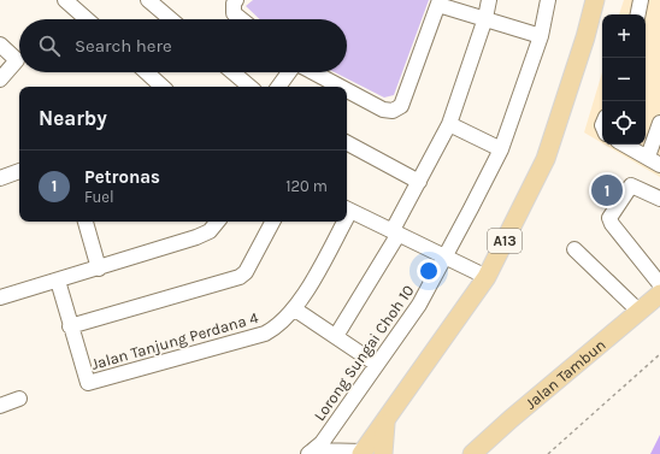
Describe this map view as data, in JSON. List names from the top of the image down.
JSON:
{
  "streets": {
    "main road": ["A13", "Jalan Tambun"],
    "street": ["Jalan Tanjung Perdana 4", "Lorong Sungai Choh 10"]
  },
  "page": {
    "map_buttons": ["+", "−"],
    "search": "Search here",
    "heading": "Nearby",
    "list": [
      {
        "mark": "1",
        "name": "Petronas",
        "note": "Fuel",
        "value": "120 m"
      }
    ],
    "pins": "1"
  }
}
